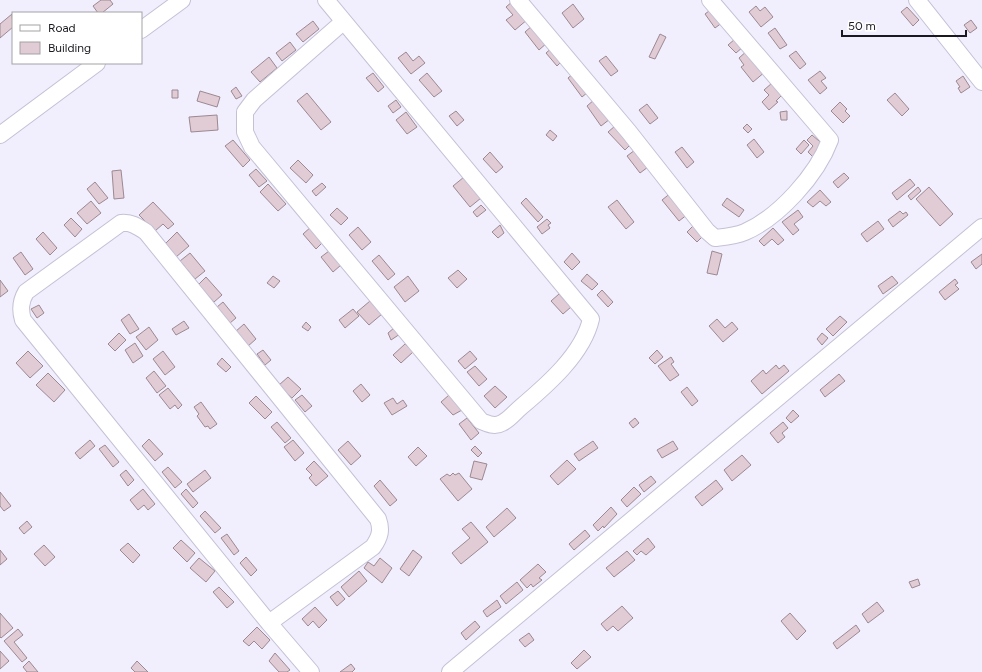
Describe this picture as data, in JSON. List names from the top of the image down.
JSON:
{
  "legend": ["Road", "Building"],
  "scale_bar": "50 m"
}
